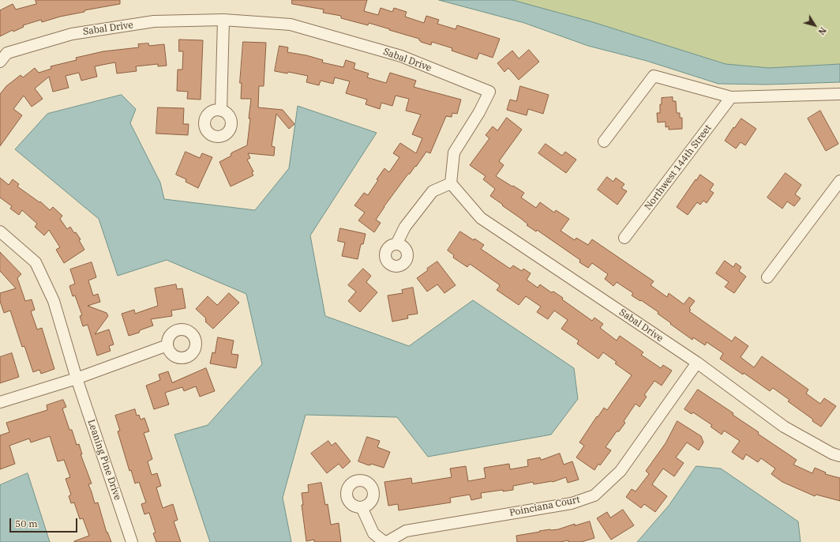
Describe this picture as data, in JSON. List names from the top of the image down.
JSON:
{
  "streets": {
    "street": [
      "Sabal Drive",
      "Northwest 144th Street",
      "Leaning Pine Drive",
      "Poinciana Court"
    ]
  },
  "crossings": [
    ["Sabal Drive", "Poinciana Court"]
  ],
  "scale_bar": "50 m",
  "north": "bottom right"
}
